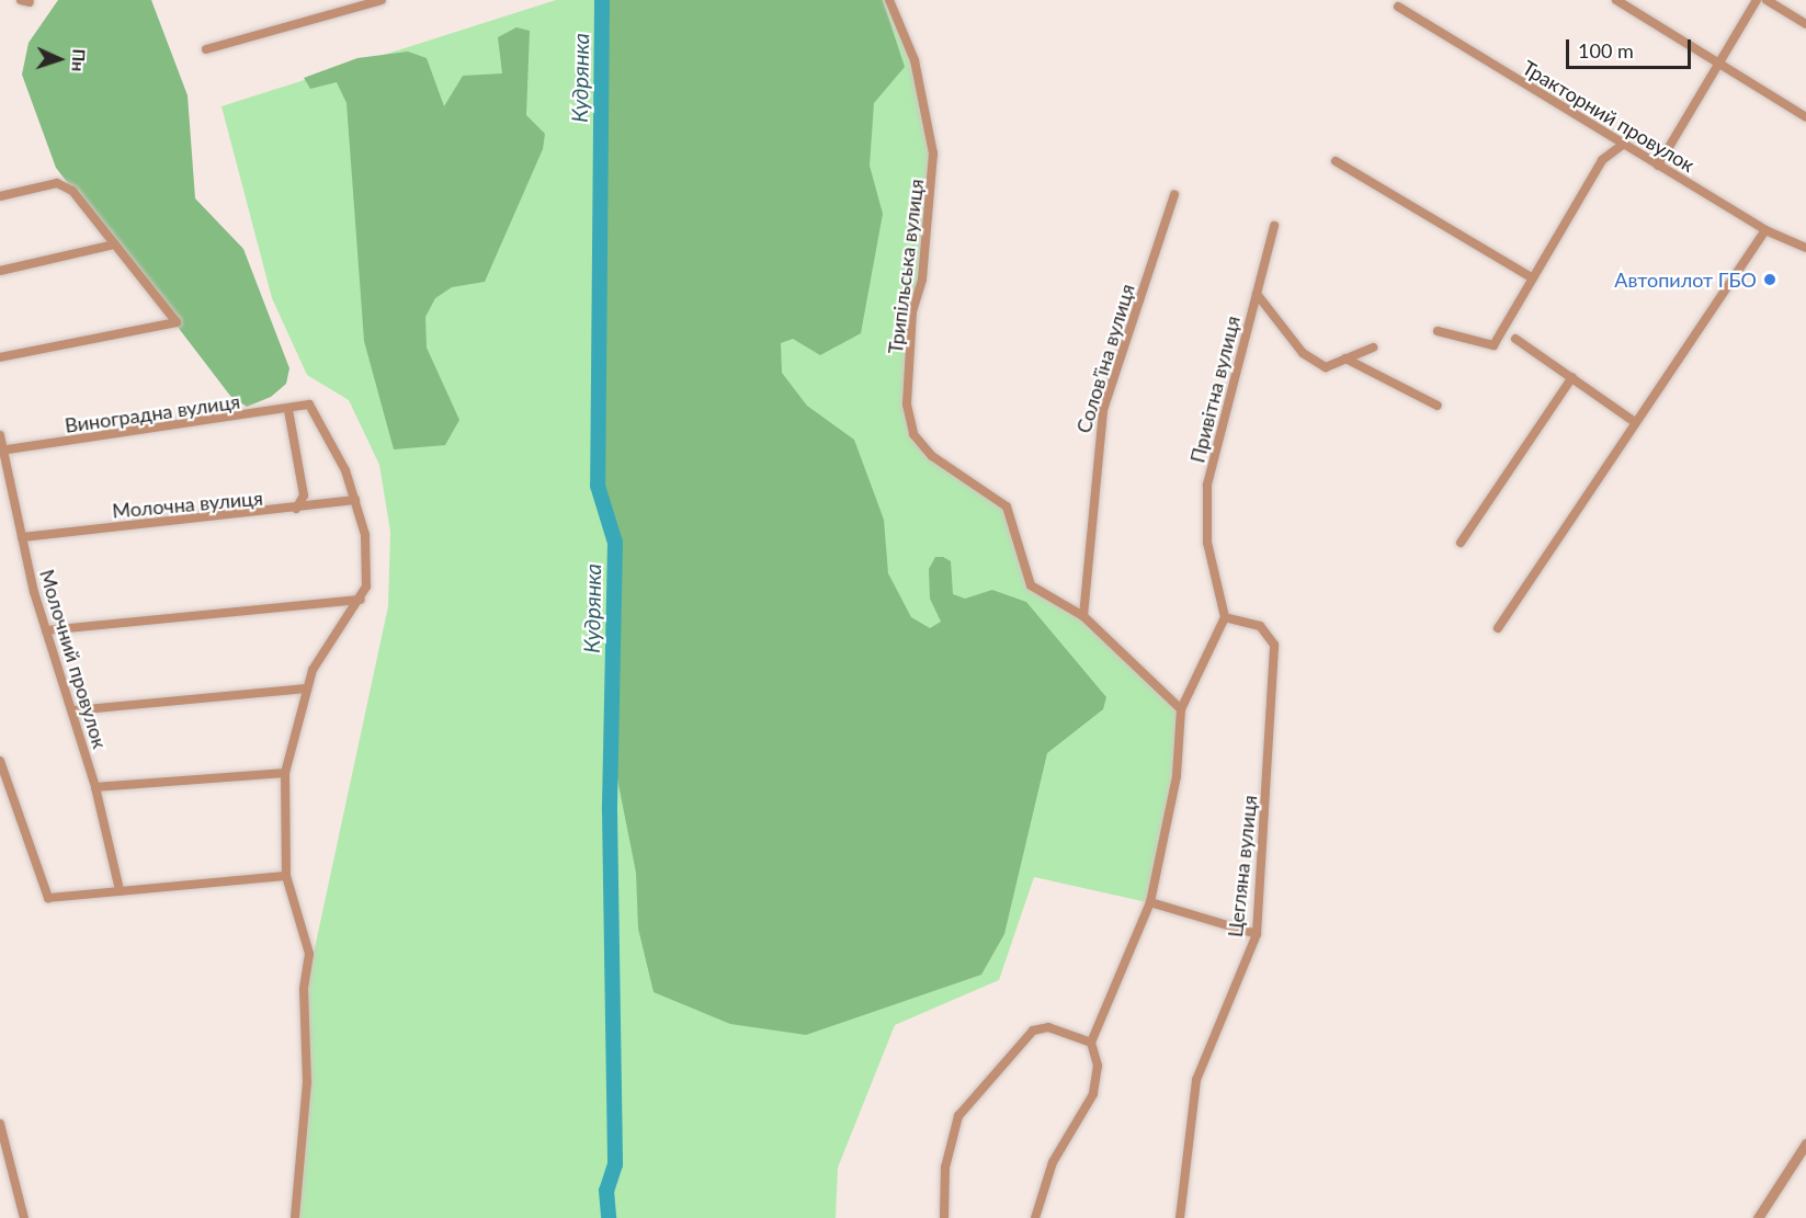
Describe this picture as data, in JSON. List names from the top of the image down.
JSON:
{
  "streets": {
    "street": [
      "Тракторний провулок",
      "Трипільська вулиця",
      "Соловʼїна вулиця",
      "Привітна вулиця",
      "Виноградна вулиця",
      "Молочна вулиця",
      "Молочний провулок",
      "Цегляна вулиця"
    ]
  },
  "crossings": [
    ["Трипільська вулиця", "Соловʼїна вулиця"],
    ["Привітна вулиця", "Цегляна вулиця"],
    ["Виноградна вулиця", "Молочна вулиця"],
    ["Виноградна вулиця", "Молочний провулок"],
    ["Молочна вулиця", "Молочний провулок"]
  ],
  "water": ["Кудрянка"],
  "places": ["Автопилот ГБО"],
  "scale_bar": "100 m",
  "north": "right"
}
